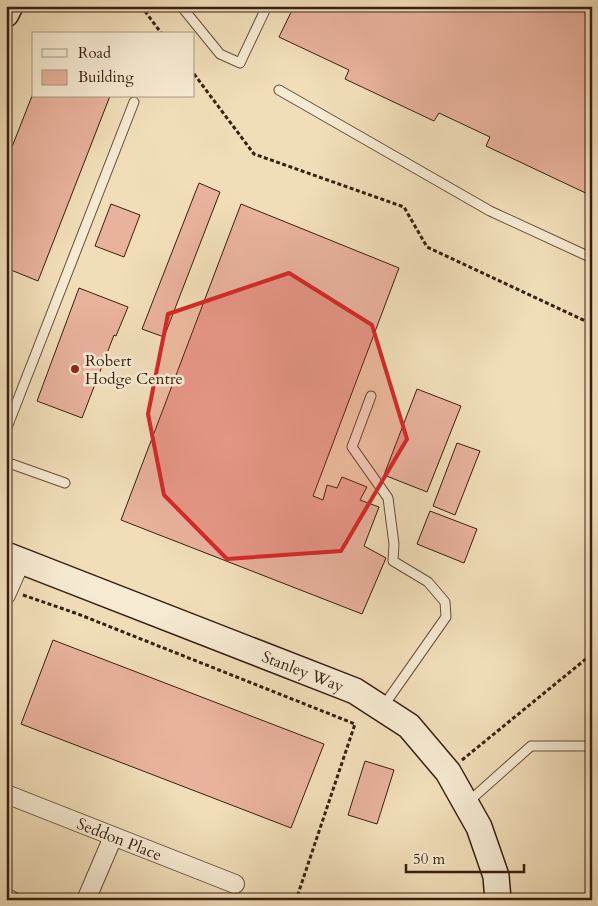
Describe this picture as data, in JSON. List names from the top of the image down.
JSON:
{
  "streets": {
    "street": ["Stanley Way", "Seddon Place"]
  },
  "places": ["Robert Hodge Centre"],
  "legend": ["Road", "Building"],
  "scale_bar": "50 m"
}
